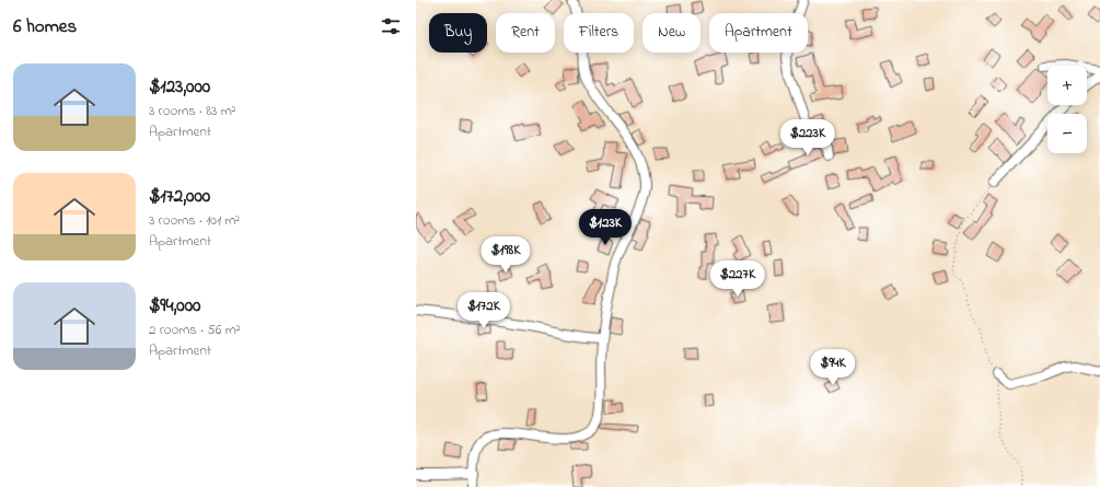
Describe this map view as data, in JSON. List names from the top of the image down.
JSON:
{
  "page": {
    "heading": "6 homes",
    "chip": [
      "Buy",
      "Rent",
      "Filters",
      "New",
      "Apartment"
    ],
    "list": [
      {
        "name": "$123,000",
        "note": "3 rooms · 83 m² · Apartment"
      },
      {
        "name": "$172,000",
        "note": "3 rooms · 101 m² · Apartment"
      },
      {
        "name": "$94,000",
        "note": "2 rooms · 56 m² · Apartment"
      }
    ],
    "map_buttons": ["+", "−"],
    "price": [
      "$223K",
      "$123K",
      "$198K",
      "$227K",
      "$172K",
      "$94K"
    ]
  }
}
